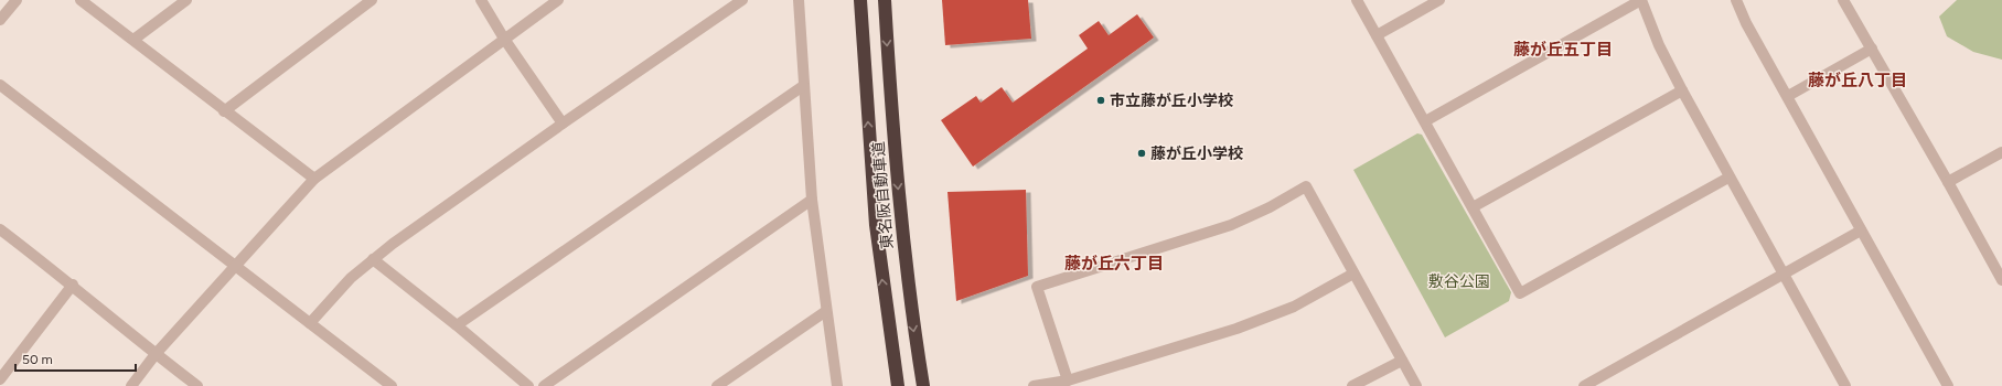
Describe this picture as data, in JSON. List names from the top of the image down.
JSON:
{
  "streets": {
    "highway": ["東名阪自動車道"]
  },
  "districts": ["藤が丘五丁目", "藤が丘八丁目", "藤が丘六丁目"],
  "parks": ["敷谷公園"],
  "places": ["市立藤が丘小学校", "藤が丘小学校"],
  "scale_bar": "50 m"
}
